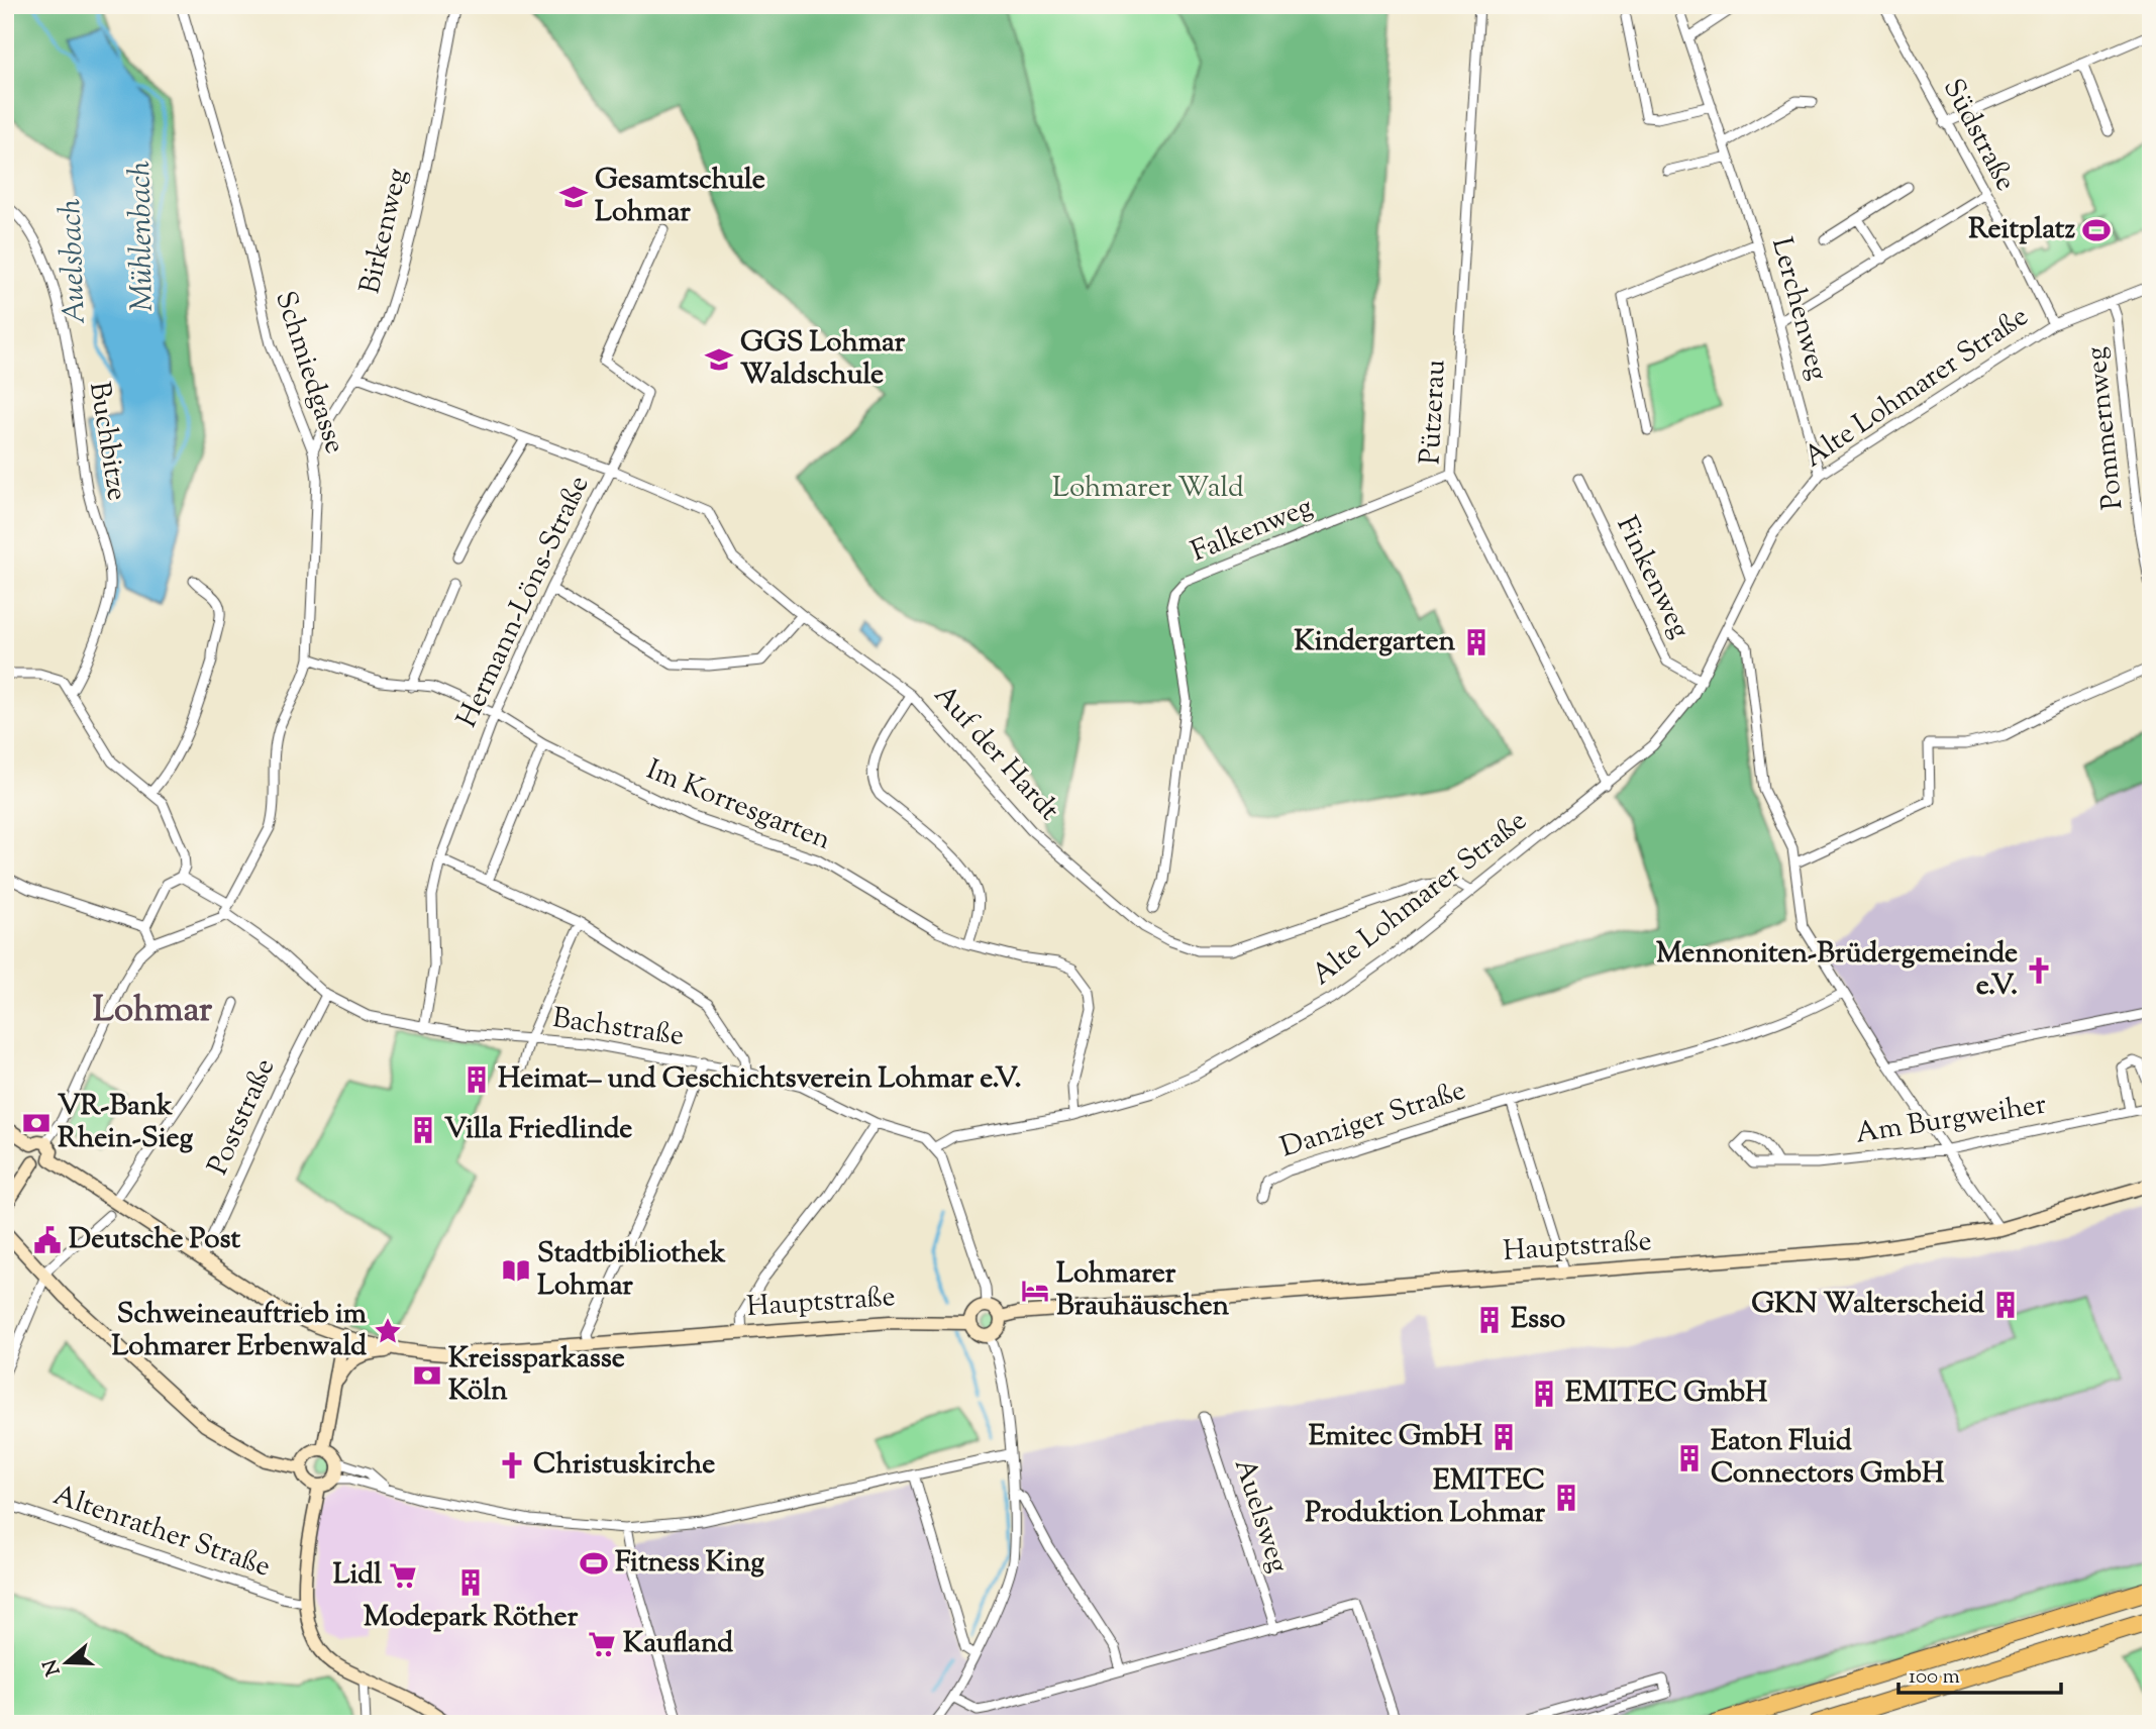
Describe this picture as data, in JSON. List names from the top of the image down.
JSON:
{
  "streets": {
    "main road": ["Hauptstraße"],
    "street": [
      "Südstraße",
      "Birkenweg",
      "Lerchenweg",
      "Schmiedgasse",
      "Alte Lohmarer Straße",
      "Pützerau",
      "Pommernweg",
      "Buchbitze",
      "Falkenweg",
      "Finkenweg",
      "Hermann-Löns-Straße",
      "Auf der Hardt",
      "Im Korresgarten",
      "Bachstraße",
      "Poststraße",
      "Danziger Straße",
      "Am Burgweiher",
      "Auelsweg",
      "Altenrather Straße"
    ]
  },
  "crossings": [
    ["Südstraße", "Alte Lohmarer Straße"],
    ["Birkenweg", "Schmiedgasse"],
    ["Birkenweg", "Auf der Hardt"],
    ["Lerchenweg", "Alte Lohmarer Straße"],
    ["Schmiedgasse", "Im Korresgarten"],
    ["Schmiedgasse", "Bachstraße"],
    ["Alte Lohmarer Straße", "Pützerau"],
    ["Alte Lohmarer Straße", "Pommernweg"],
    ["Alte Lohmarer Straße", "Finkenweg"],
    ["Alte Lohmarer Straße", "Auf der Hardt"],
    ["Alte Lohmarer Straße", "Im Korresgarten"],
    ["Alte Lohmarer Straße", "Bachstraße"],
    ["Pützerau", "Falkenweg"],
    ["Hermann-Löns-Straße", "Auf der Hardt"],
    ["Hermann-Löns-Straße", "Im Korresgarten"],
    ["Hermann-Löns-Straße", "Bachstraße"],
    ["Bachstraße", "Poststraße"],
    ["Poststraße", "Hauptstraße"],
    ["Danziger Straße", "Hauptstraße"]
  ],
  "districts": ["Lohmar"],
  "water": ["Mühlenbach", "Auelsbach"],
  "parks": ["Lohmarer Wald"],
  "places": {
    "school or university": ["Gesamtschule Lohmar", "GGS Lohmar Waldschule"],
    "sports": ["Reitplatz", "Fitness King"],
    "building": [
      "Kindergarten",
      "Heimat– und Geschichtsverein Lohmar e.V.",
      "Villa Friedlinde",
      "GKN Walterscheid",
      "Esso",
      "EMITEC GmbH",
      "Emitec GmbH",
      "Eaton Fluid Connectors GmbH",
      "EMITEC Produktion Lohmar",
      "Modepark Röther"
    ],
    "church": ["Mennoniten-Brüdergemeinde e.V.", "Christuskirche"],
    "bank": ["VR-Bank Rhein-Sieg", "Kreissparkasse Köln"],
    "public building": ["Deutsche Post"],
    "library": ["Stadtbibliothek Lohmar"],
    "hotel": ["Lohmarer Brauhäuschen"],
    "place": ["Schweineauftrieb im Lohmarer Erbenwald"],
    "supermarket": ["Lidl", "Kaufland"]
  },
  "scale_bar": "100 m",
  "north": "left"
}
